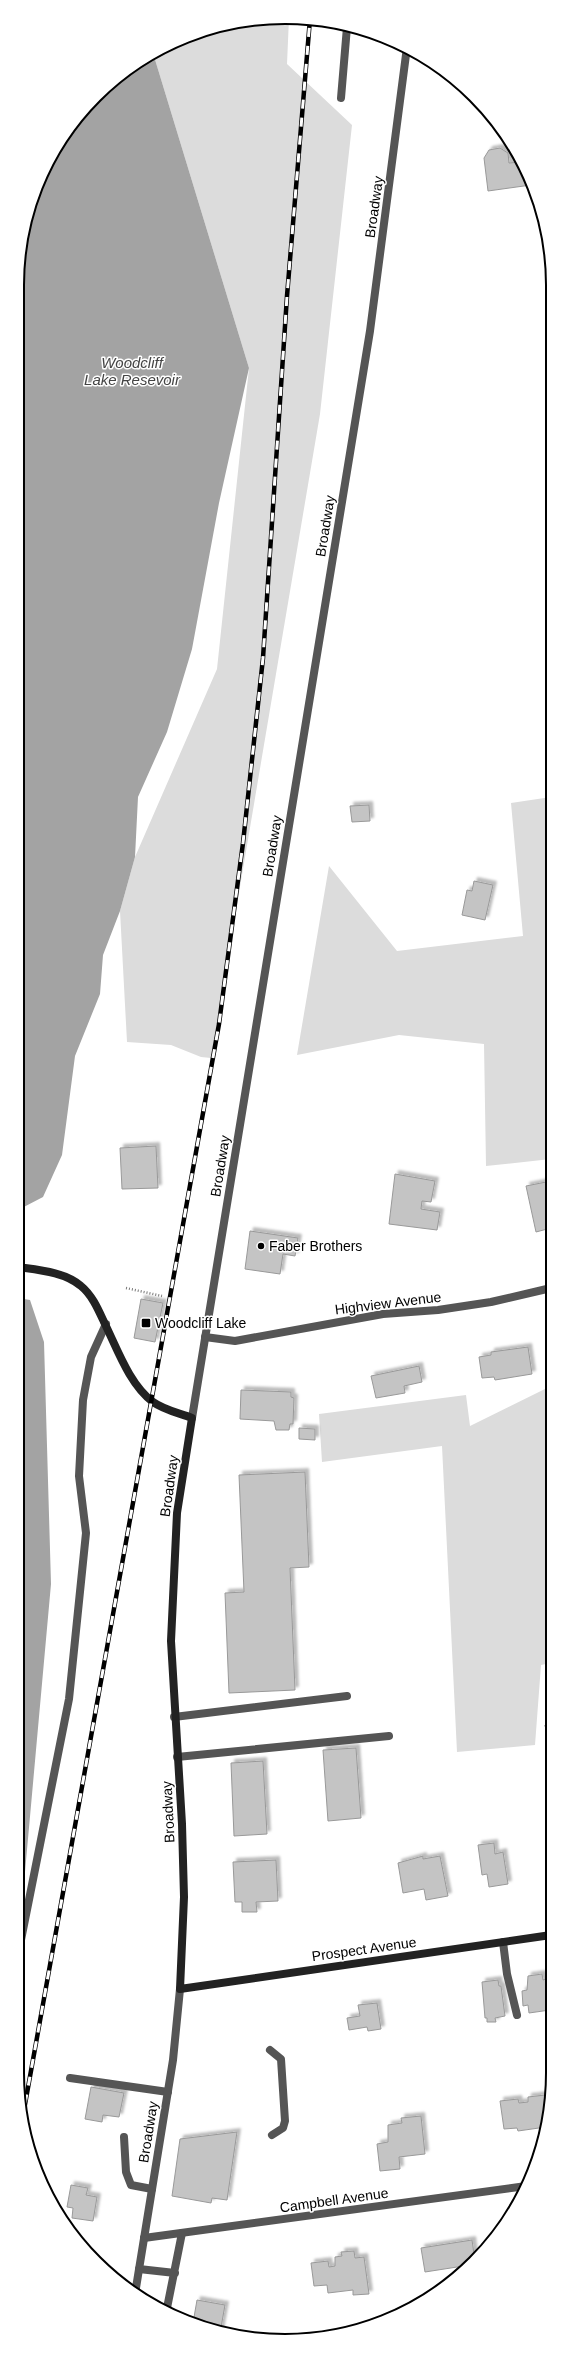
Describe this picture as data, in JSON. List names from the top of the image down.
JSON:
{
  "streets": {
    "main road": ["Broadway", "Prospect Avenue"],
    "street": ["Highview Avenue", "Campbell Avenue"]
  },
  "crossings": [
    ["Broadway", "Highview Avenue"],
    ["Broadway", "Prospect Avenue"],
    ["Broadway", "Campbell Avenue"]
  ],
  "water": ["Woodcliff Lake Resevoir"],
  "places": {
    "other": ["Faber Brothers"],
    "transit": ["Woodcliff Lake"]
  }
}
